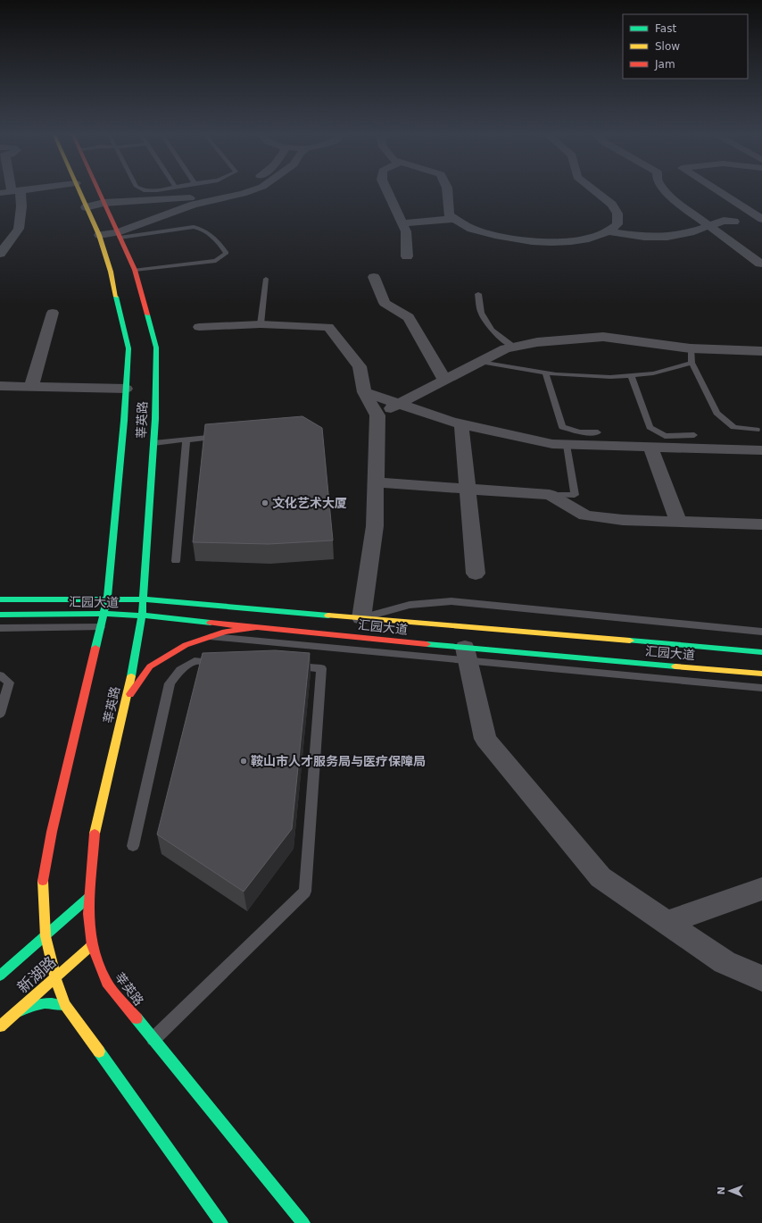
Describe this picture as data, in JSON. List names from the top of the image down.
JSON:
{
  "streets": {
    "main road": ["莘英路", "汇园大道", "新湖路"]
  },
  "crossings": [
    ["莘英路", "汇园大道"],
    ["莘英路", "新湖路"]
  ],
  "places": ["文化艺术大厦", "鞍山市人才服务局与医疗保障局"],
  "legend": ["Fast", "Slow", "Jam"],
  "north": "left"
}
